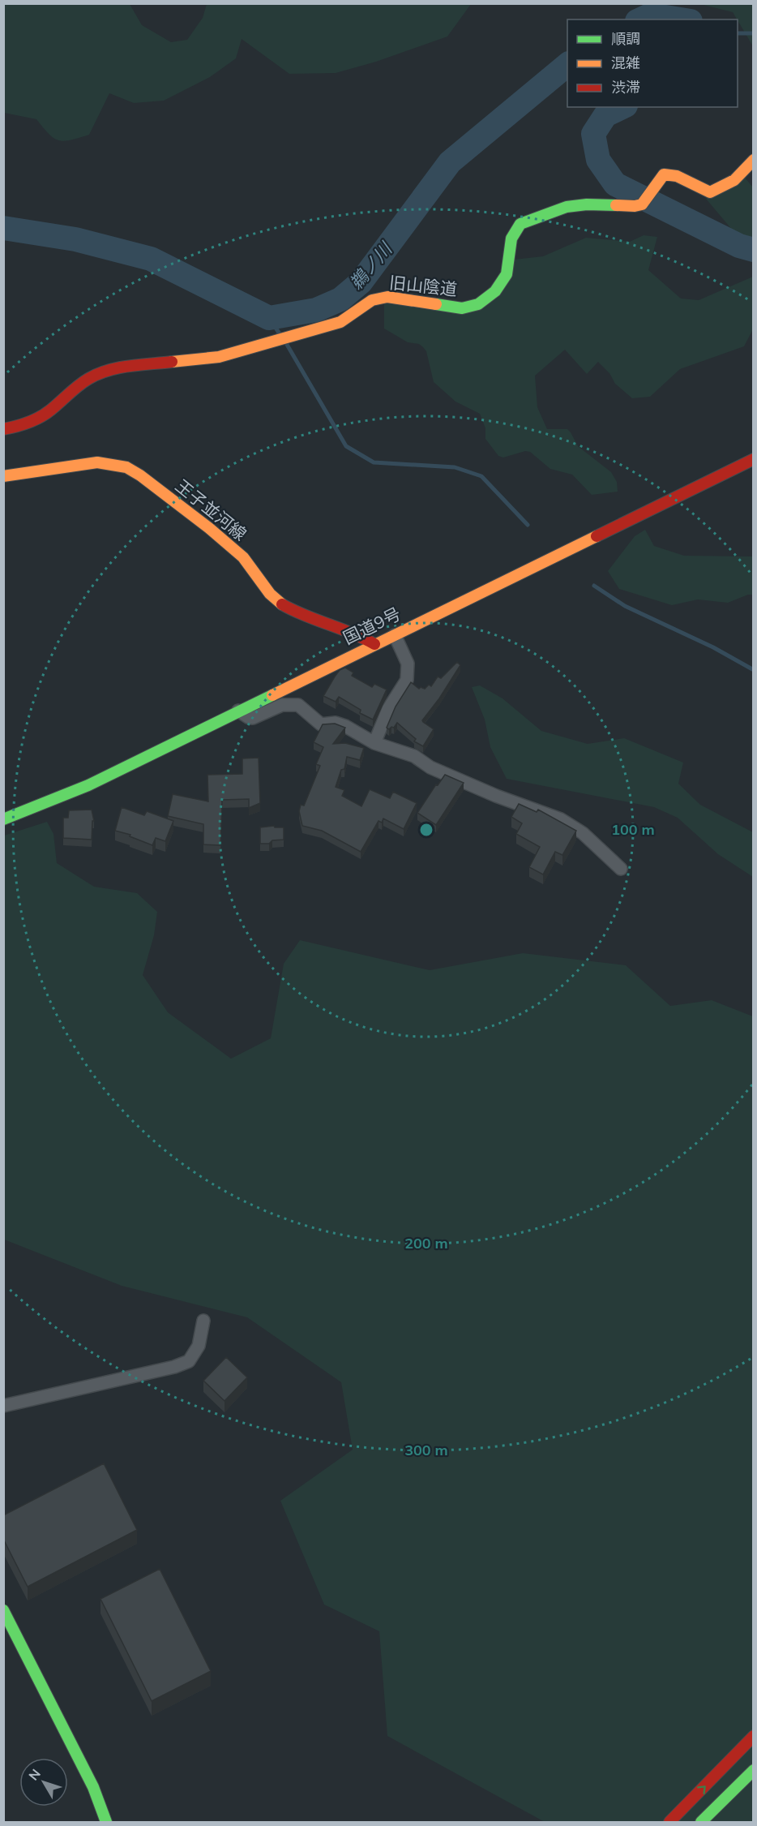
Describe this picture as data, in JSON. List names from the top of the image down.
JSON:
{
  "streets": {
    "main road": ["旧山陰道", "王子並河線", "国道9号"]
  },
  "crossings": [
    ["王子並河線", "国道9号"]
  ],
  "water": ["鵜ノ川"],
  "legend": ["順調", "混雑", "渋滞"],
  "north": "top left",
  "rings": ["100 m", "200 m", "300 m"]
}
